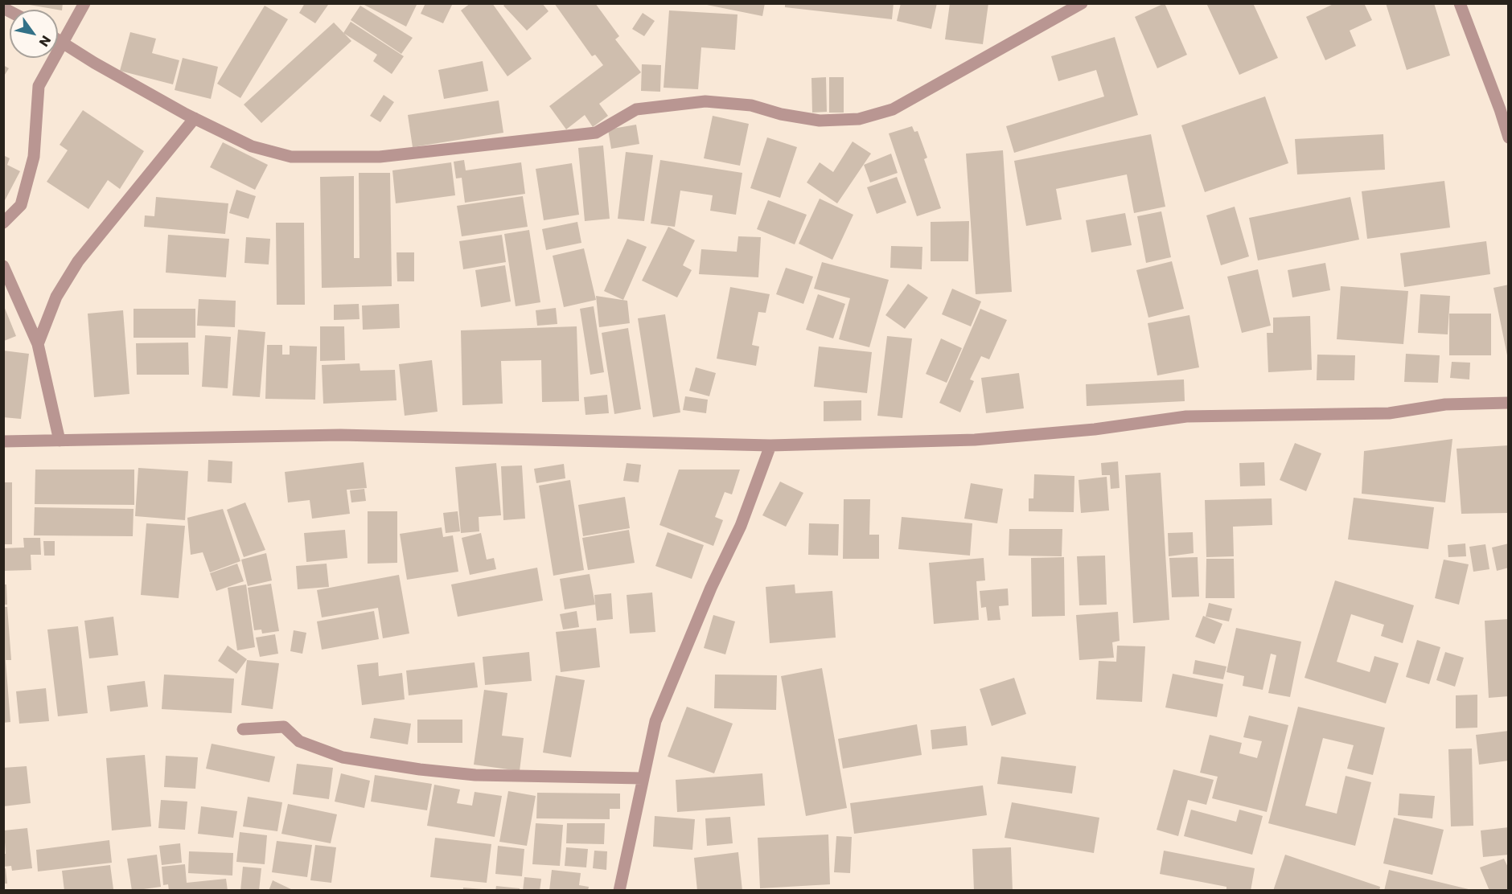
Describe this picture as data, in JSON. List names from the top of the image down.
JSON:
{
  "north": "bottom right"
}
